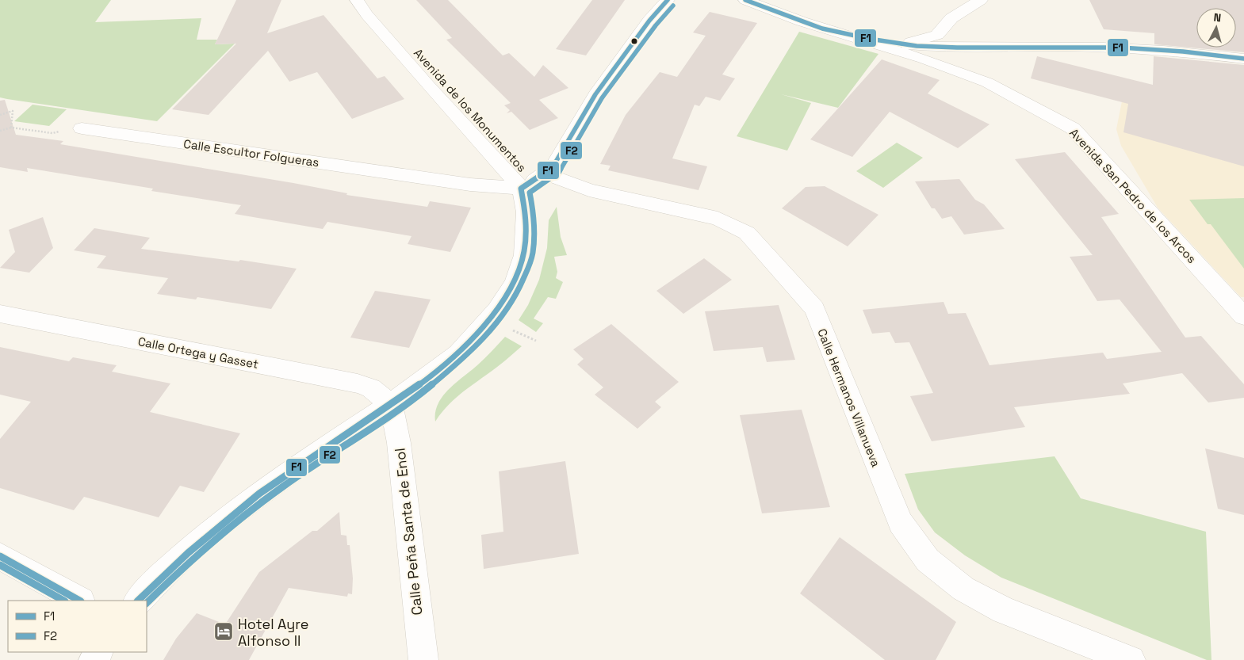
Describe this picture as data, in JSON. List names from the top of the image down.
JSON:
{
  "streets": {
    "street": [
      "Avenida de los Monumentos",
      "Calle Escultor Folgueras",
      "Avenida San Pedro de los Arcos",
      "Calle Ortega y Gasset",
      "Calle Hermanos Villanueva",
      "Calle Peña Santa de Enol"
    ]
  },
  "crossings": [
    ["Avenida de los Monumentos", "Calle Escultor Folgueras"],
    ["Avenida de los Monumentos", "Calle Ortega y Gasset"],
    ["Avenida de los Monumentos", "Calle Peña Santa de Enol"],
    ["Calle Ortega y Gasset", "Calle Peña Santa de Enol"]
  ],
  "places": {
    "hotel": ["Hotel Ayre Alfonso II"]
  },
  "lines": ["transit line F1", "transit line F2"],
  "legend": ["F1", "F2"],
  "north": "top"
}
